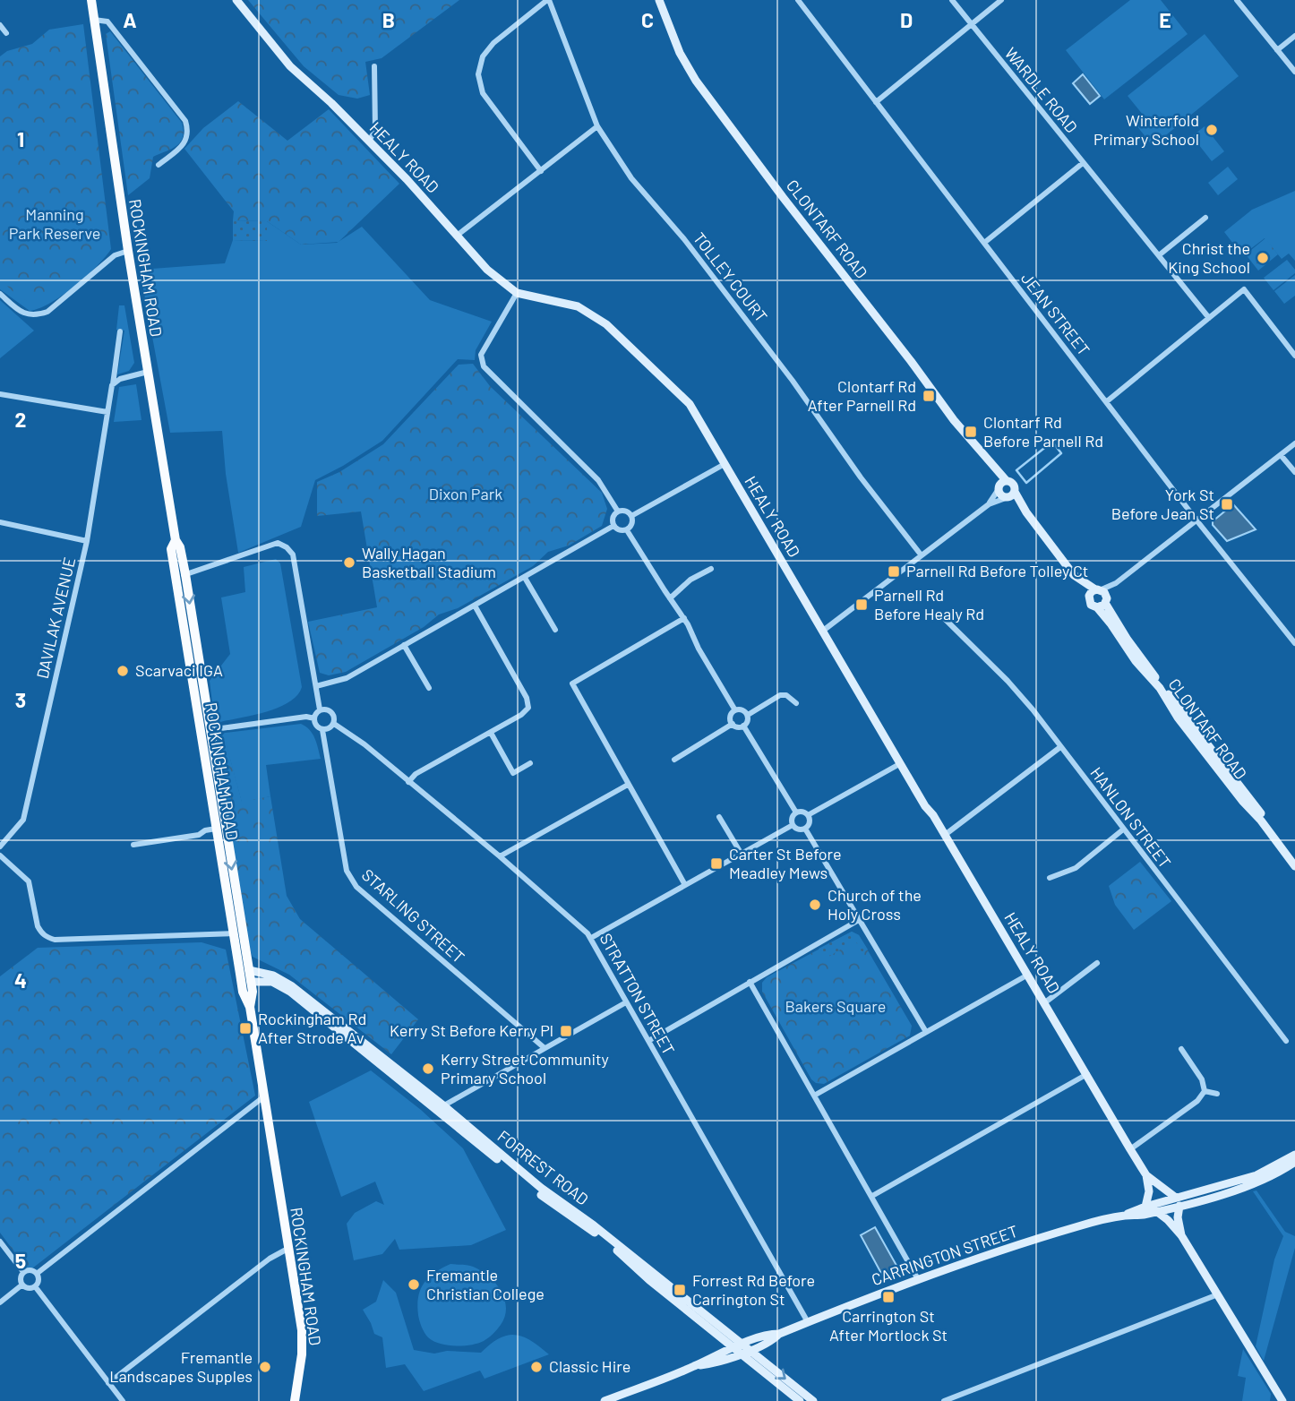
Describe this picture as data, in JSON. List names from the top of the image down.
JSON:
{
  "streets": {
    "main road": ["ROCKINGHAM ROAD"],
    "street": [
      "WARDLE ROAD",
      "HEALY ROAD",
      "CLONTARF ROAD",
      "TOLLEY COURT",
      "JEAN STREET",
      "DAVILAK AVENUE",
      "HANLON STREET",
      "STARLING STREET",
      "STRATTON STREET",
      "FORREST ROAD",
      "CARRINGTON STREET"
    ]
  },
  "crossings": [
    ["HEALY ROAD", "CARRINGTON STREET"],
    ["ROCKINGHAM ROAD", "FORREST ROAD"],
    ["STARLING STREET", "STRATTON STREET"],
    ["STRATTON STREET", "CARRINGTON STREET"],
    ["FORREST ROAD", "CARRINGTON STREET"]
  ],
  "parks": ["Manning Park Reserve", "Dixon Park", "Bakers Square"],
  "places": {
    "other": [
      "Winterfold Primary School",
      "Christ the King School",
      "Wally Hagan Basketball Stadium",
      "Scarvaci IGA",
      "Church of the Holy Cross",
      "Kerry Street Community Primary School",
      "Fremantle Christian College",
      "Fremantle Landscapes Supples",
      "Classic Hire"
    ],
    "transit": [
      "Clontarf Rd After Parnell Rd",
      "Clontarf Rd Before Parnell Rd",
      "York St Before Jean St",
      "Parnell Rd Before Tolley Ct",
      "Parnell Rd Before Healy Rd",
      "Carter St Before Meadley Mews",
      "Rockingham Rd After Strode Av",
      "Kerry St Before Kerry Pl",
      "Forrest Rd Before Carrington St",
      "Carrington St After Mortlock St"
    ]
  },
  "grid": {
    "columns": [
      "A",
      "B",
      "C",
      "D",
      "E"
    ],
    "rows": [
      "1",
      "2",
      "3",
      "4",
      "5"
    ]
  }
}
